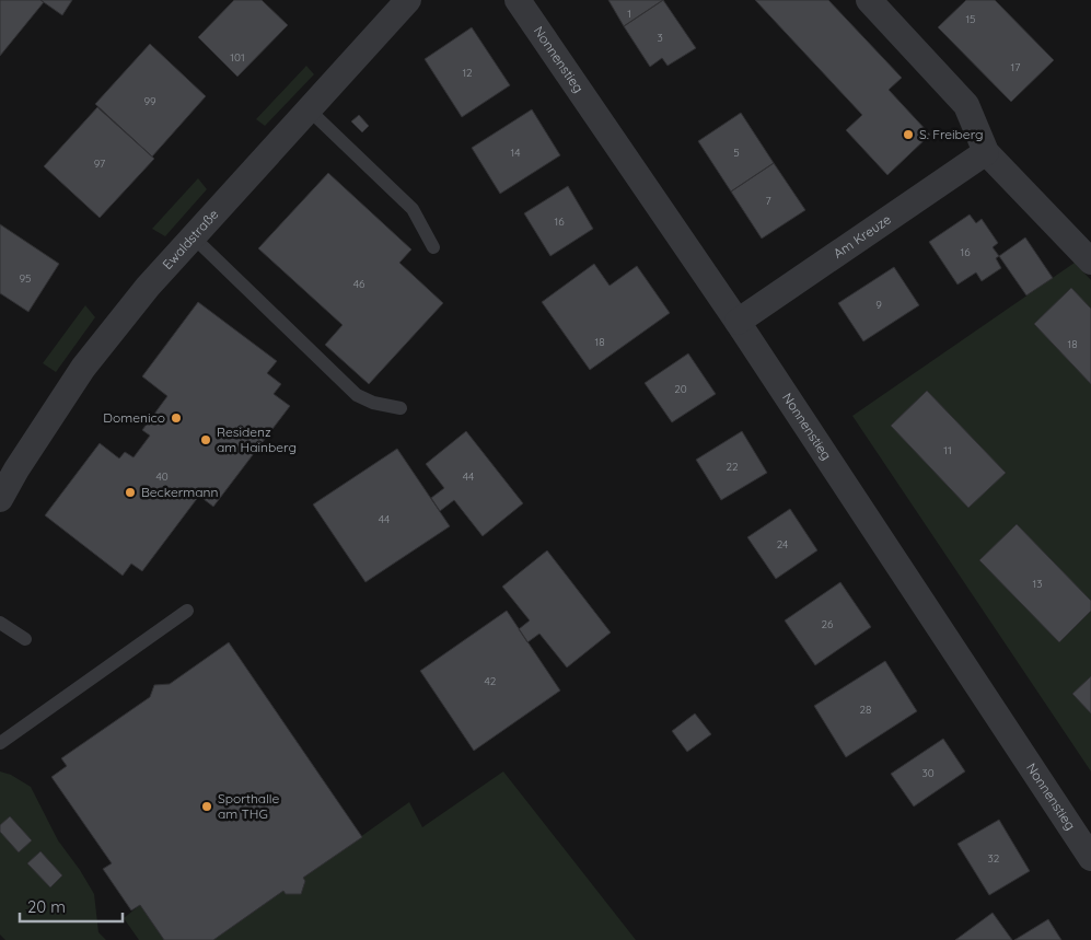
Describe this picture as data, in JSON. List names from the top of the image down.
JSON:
{
  "streets": {
    "street": ["Nonnenstieg", "Am Kreuze", "Ewaldstraße"]
  },
  "crossings": [
    ["Nonnenstieg", "Am Kreuze"]
  ],
  "places": [
    "S. Freiberg",
    "Domenico",
    "Residenz am Hainberg",
    "Beckermann",
    "Sporthalle am THG"
  ],
  "house_numbers": [
    "1",
    "15",
    "3",
    "101",
    "17",
    "12",
    "99",
    "14",
    "5",
    "97",
    "7",
    "16",
    "16",
    "95",
    "46",
    "9",
    "18",
    "18",
    "20",
    "11",
    "22",
    "40",
    "44",
    "44",
    "24",
    "13",
    "26",
    "42",
    "28",
    "30",
    "32"
  ],
  "scale_bar": "20 m"
}
